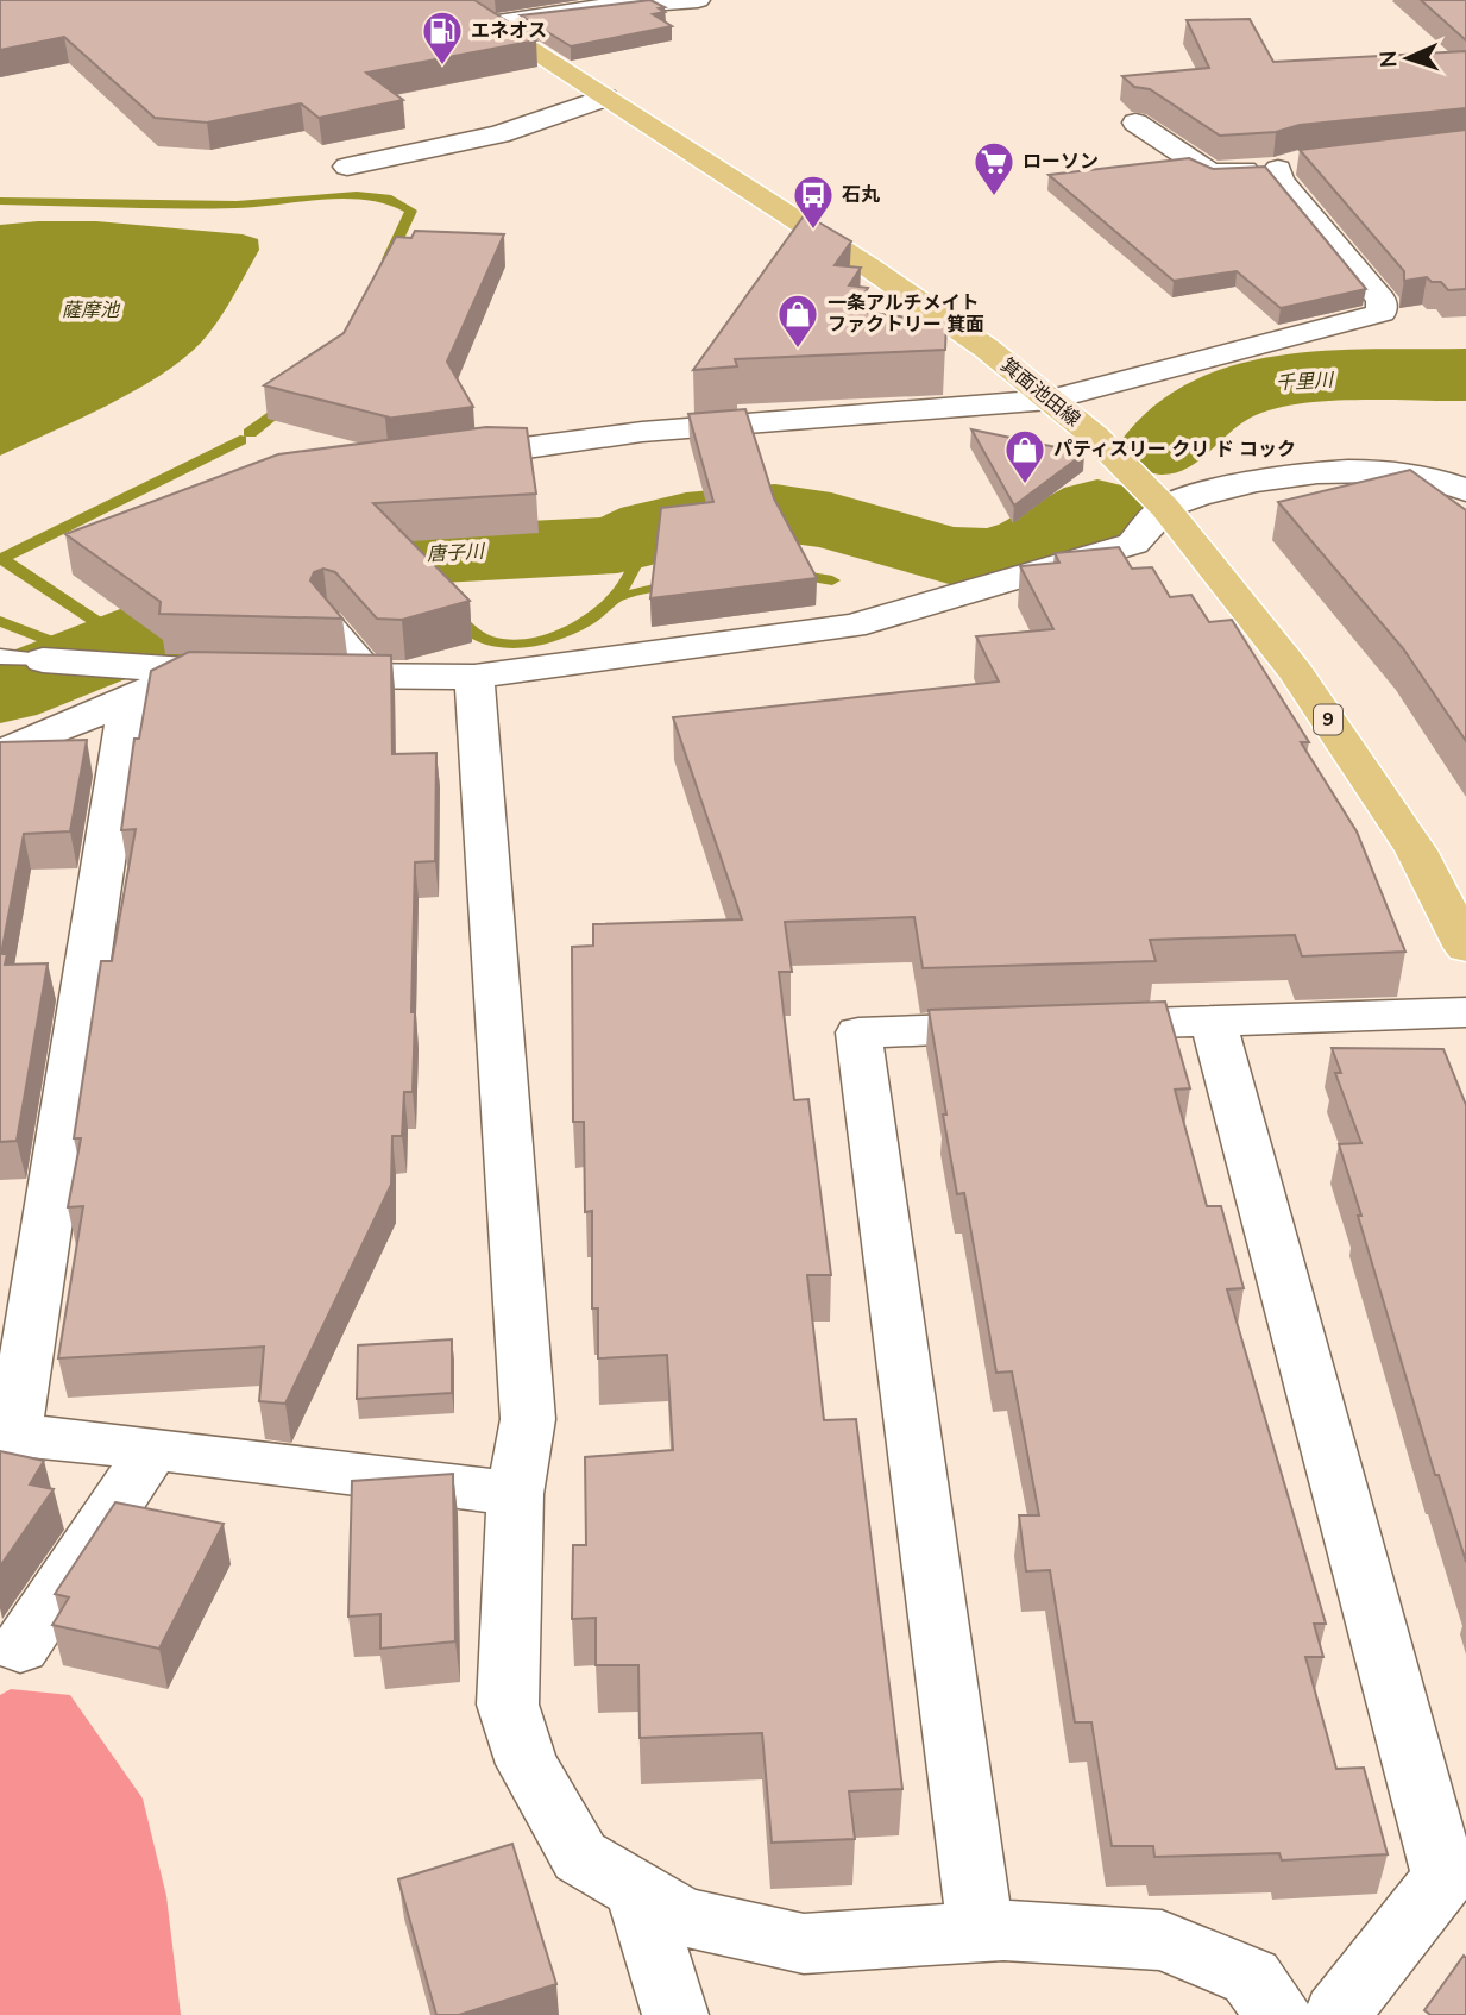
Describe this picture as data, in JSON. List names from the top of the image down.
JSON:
{
  "streets": {
    "main road": ["箕面池田線", "9"]
  },
  "water": ["薩摩池", "千里川", "唐子川"],
  "places": {
    "fuel station": ["エネオス"],
    "supermarket": ["ローソン"],
    "bus stop": ["石丸"],
    "shop": ["一条アルチメイト ファクトリー 箕面", "パティスリー クリ ド コック"]
  },
  "north": "left"
}
